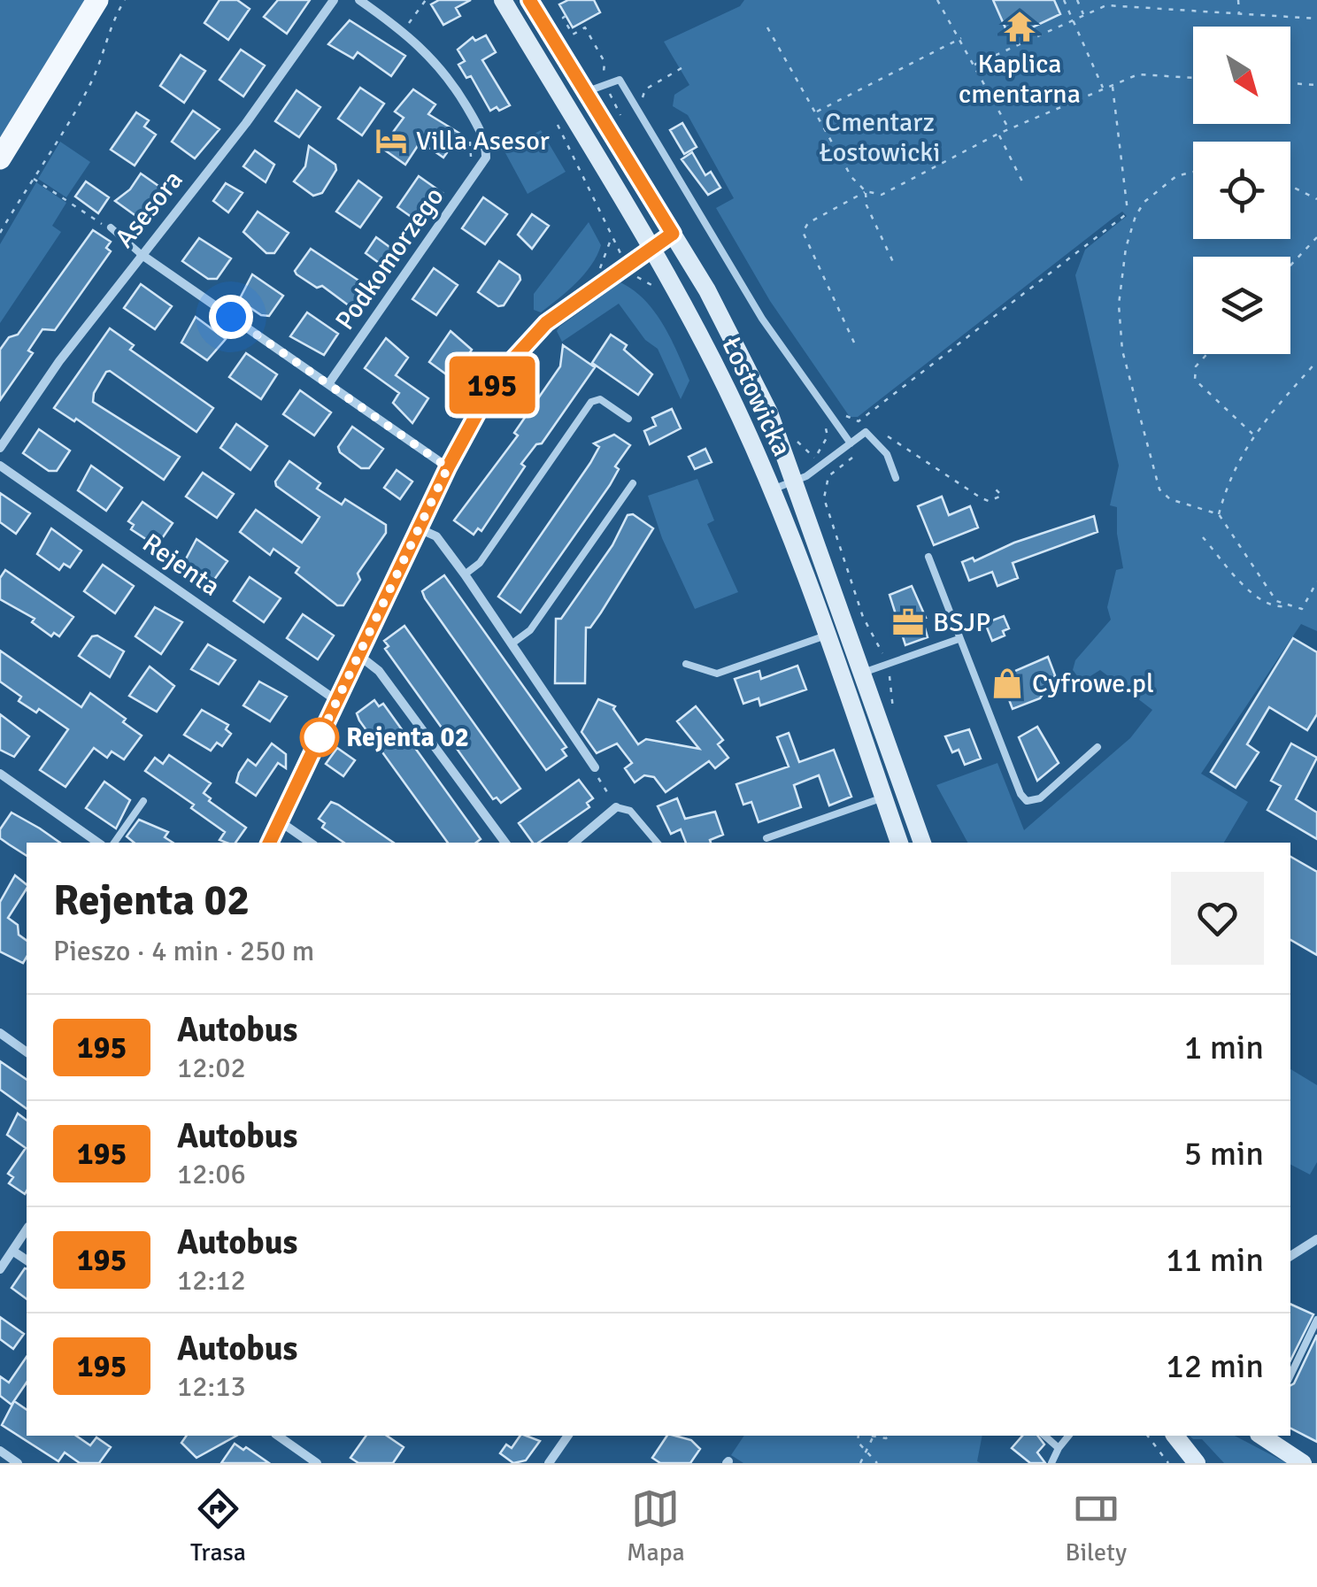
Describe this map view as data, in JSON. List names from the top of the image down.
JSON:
{
  "streets": {
    "main road": ["Łostowicka"],
    "street": ["Asesora", "Podkomorzego", "Rejenta"]
  },
  "parks": ["Cmentarz Łostowicki"],
  "places": {
    "temple": ["Kaplica cmentarna"],
    "hotel": ["Villa Asesor"],
    "office": ["BSJP"],
    "shop": ["Cyfrowe.pl"],
    "other": ["Rejenta 02"]
  },
  "lines": ["bus line 195"],
  "north": "bottom right",
  "page": {
    "on_map": "195",
    "heading": ["Rejenta 02", "Pieszo · 4 min · 250 m"],
    "list": [
      {
        "mark": "195",
        "name": "Autobus",
        "note": "12:02",
        "value": "1 min"
      },
      {
        "mark": "195",
        "name": "Autobus",
        "note": "12:06",
        "value": "5 min"
      },
      {
        "mark": "195",
        "name": "Autobus",
        "note": "12:12",
        "value": "11 min"
      },
      {
        "mark": "195",
        "name": "Autobus",
        "note": "12:13",
        "value": "12 min"
      }
    ],
    "tabs": ["Trasa", "Mapa", "Bilety"]
  }
}
